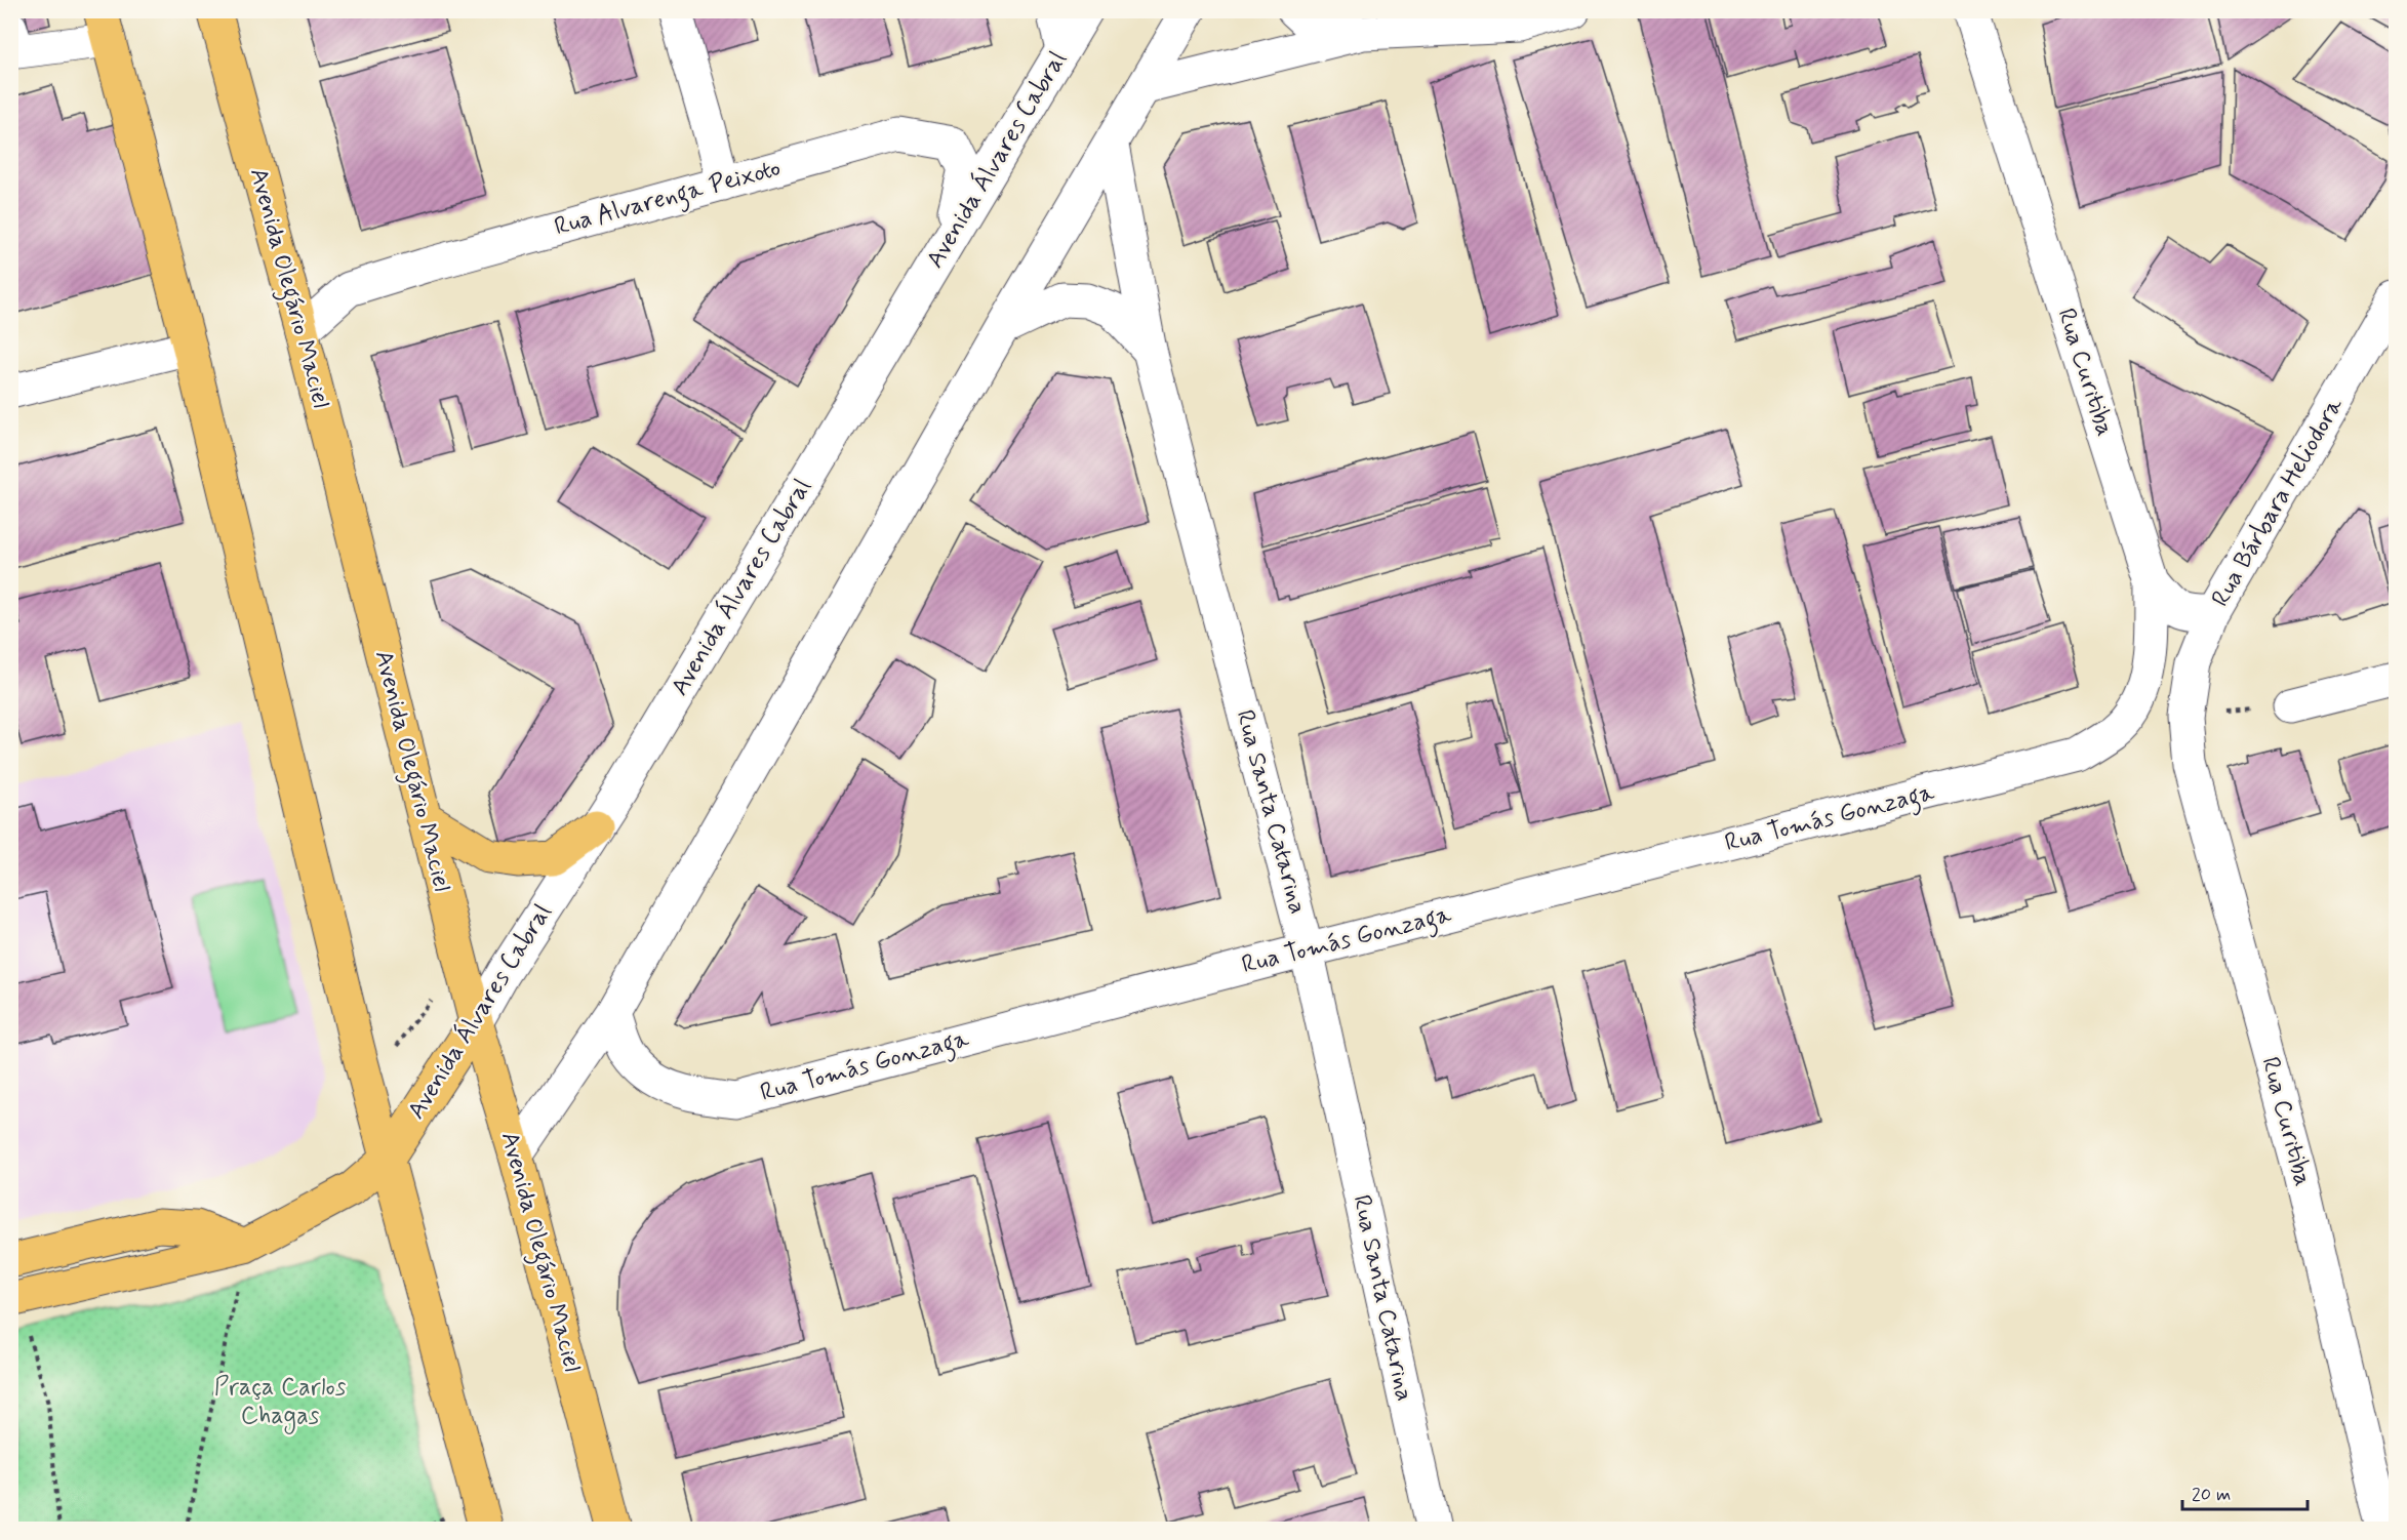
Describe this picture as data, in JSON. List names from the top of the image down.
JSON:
{
  "streets": {
    "main road": ["Avenida Álvares Cabral", "Avenida Olegário Maciel"],
    "street": [
      "Rua Alvarenga Peixoto",
      "Rua Curitiba",
      "Rua Bárbara Heliodora",
      "Rua Santa Catarina",
      "Rua Tomás Gonzaga"
    ]
  },
  "crossings": [
    ["Avenida Álvares Cabral", "Rua Alvarenga Peixoto"],
    ["Avenida Álvares Cabral", "Avenida Olegário Maciel"],
    ["Rua Alvarenga Peixoto", "Avenida Olegário Maciel"],
    ["Rua Curitiba", "Rua Bárbara Heliodora"],
    ["Rua Curitiba", "Rua Tomás Gonzaga"],
    ["Rua Santa Catarina", "Rua Tomás Gonzaga"]
  ],
  "parks": ["Praça Carlos Chagas"],
  "scale_bar": "20 m"
}
